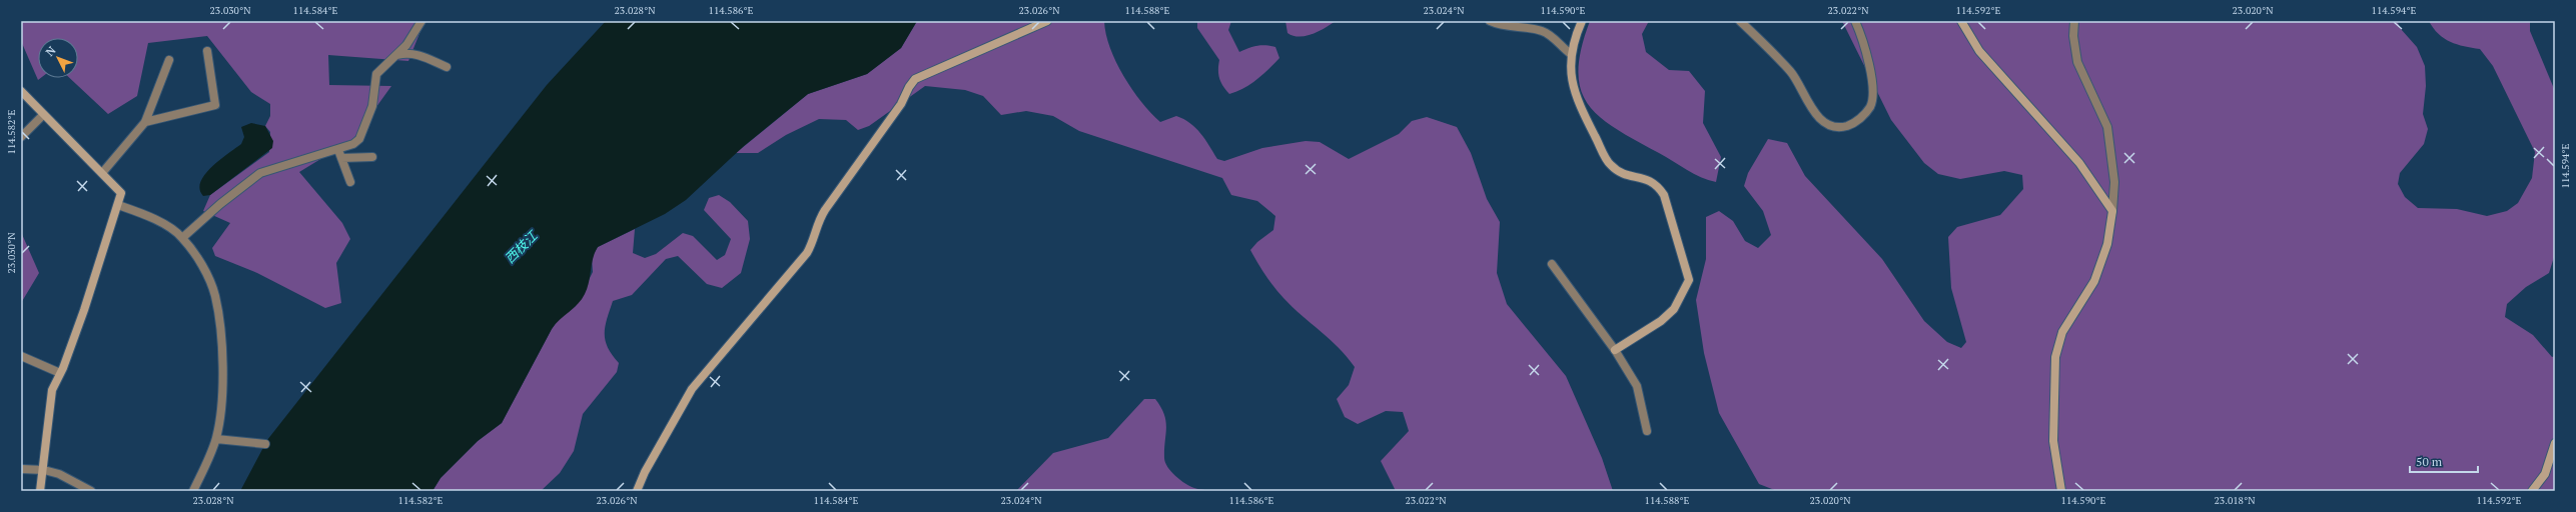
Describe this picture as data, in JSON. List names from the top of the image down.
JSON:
{
  "water": ["西枝江"],
  "scale_bar": "50 m",
  "north": "top left",
  "coordinates": [
    "23.030°N",
    "114.584°E",
    "23.028°N",
    "114.586°E",
    "23.026°N",
    "114.588°E",
    "23.024°N",
    "114.590°E",
    "23.022°N",
    "114.592°E",
    "23.020°N",
    "114.594°E",
    "114.582°E",
    "23.018°N"
  ]
}
